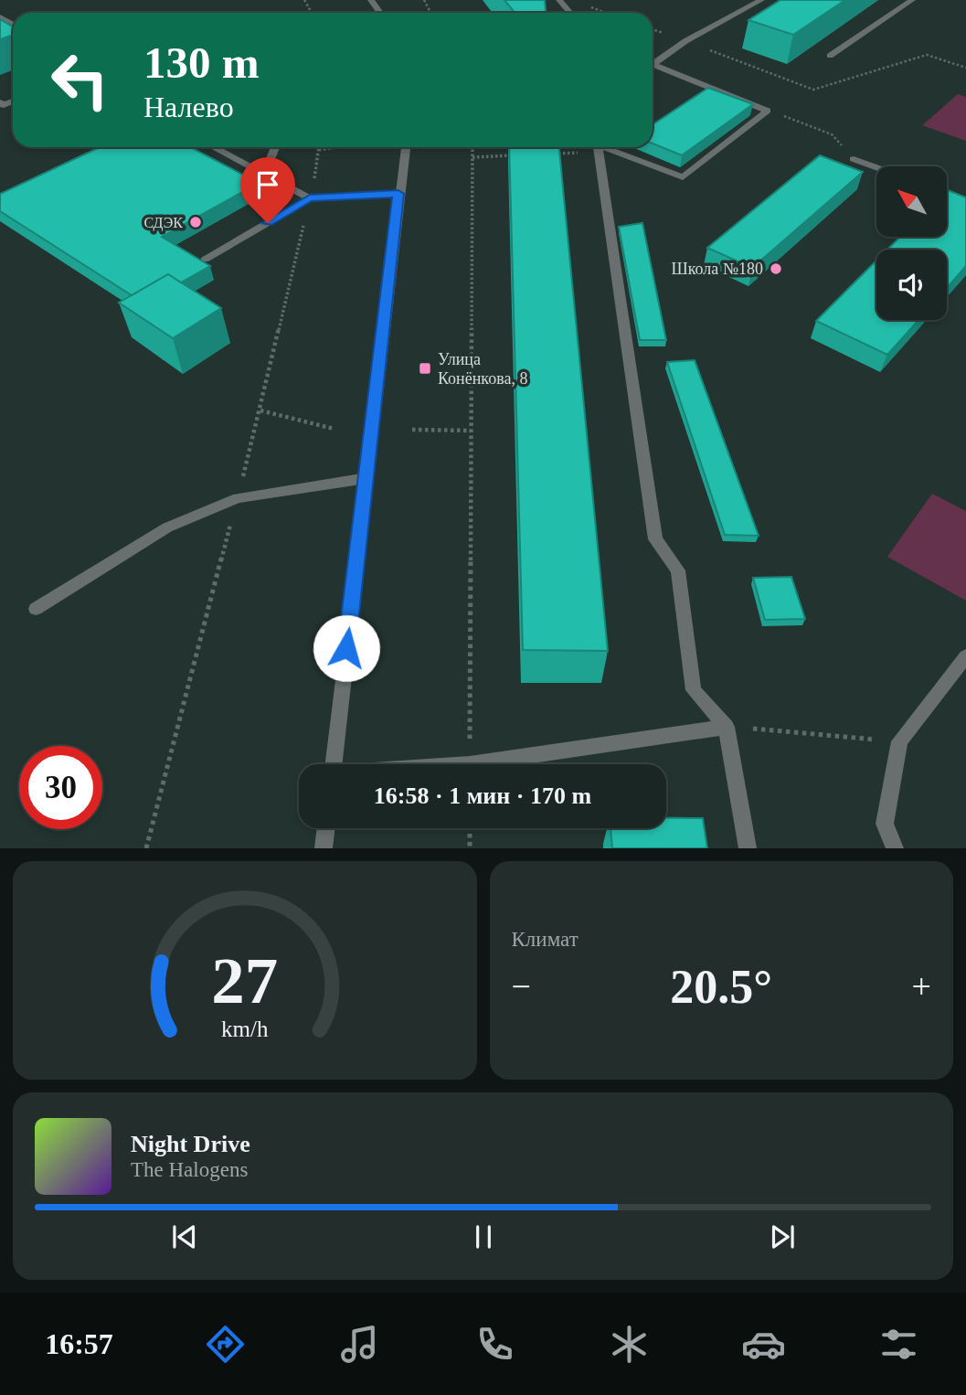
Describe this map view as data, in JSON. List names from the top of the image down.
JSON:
{
  "places": {
    "other": ["СДЭК", "Школа №180"],
    "transit": ["Улица Конёнкова, 8"]
  },
  "north": "top left",
  "page": {
    "turn": ["130 m", "Налево"],
    "limit": "30",
    "trip": "16:58 · 1 мин · 170 m",
    "tile": "Климат",
    "heat": ["−", "20.5°", "+"],
    "song": ["Night Drive", "The Halogens"],
    "tabs": "16:57",
    "gauge": ["27", "km/h"]
  }
}
